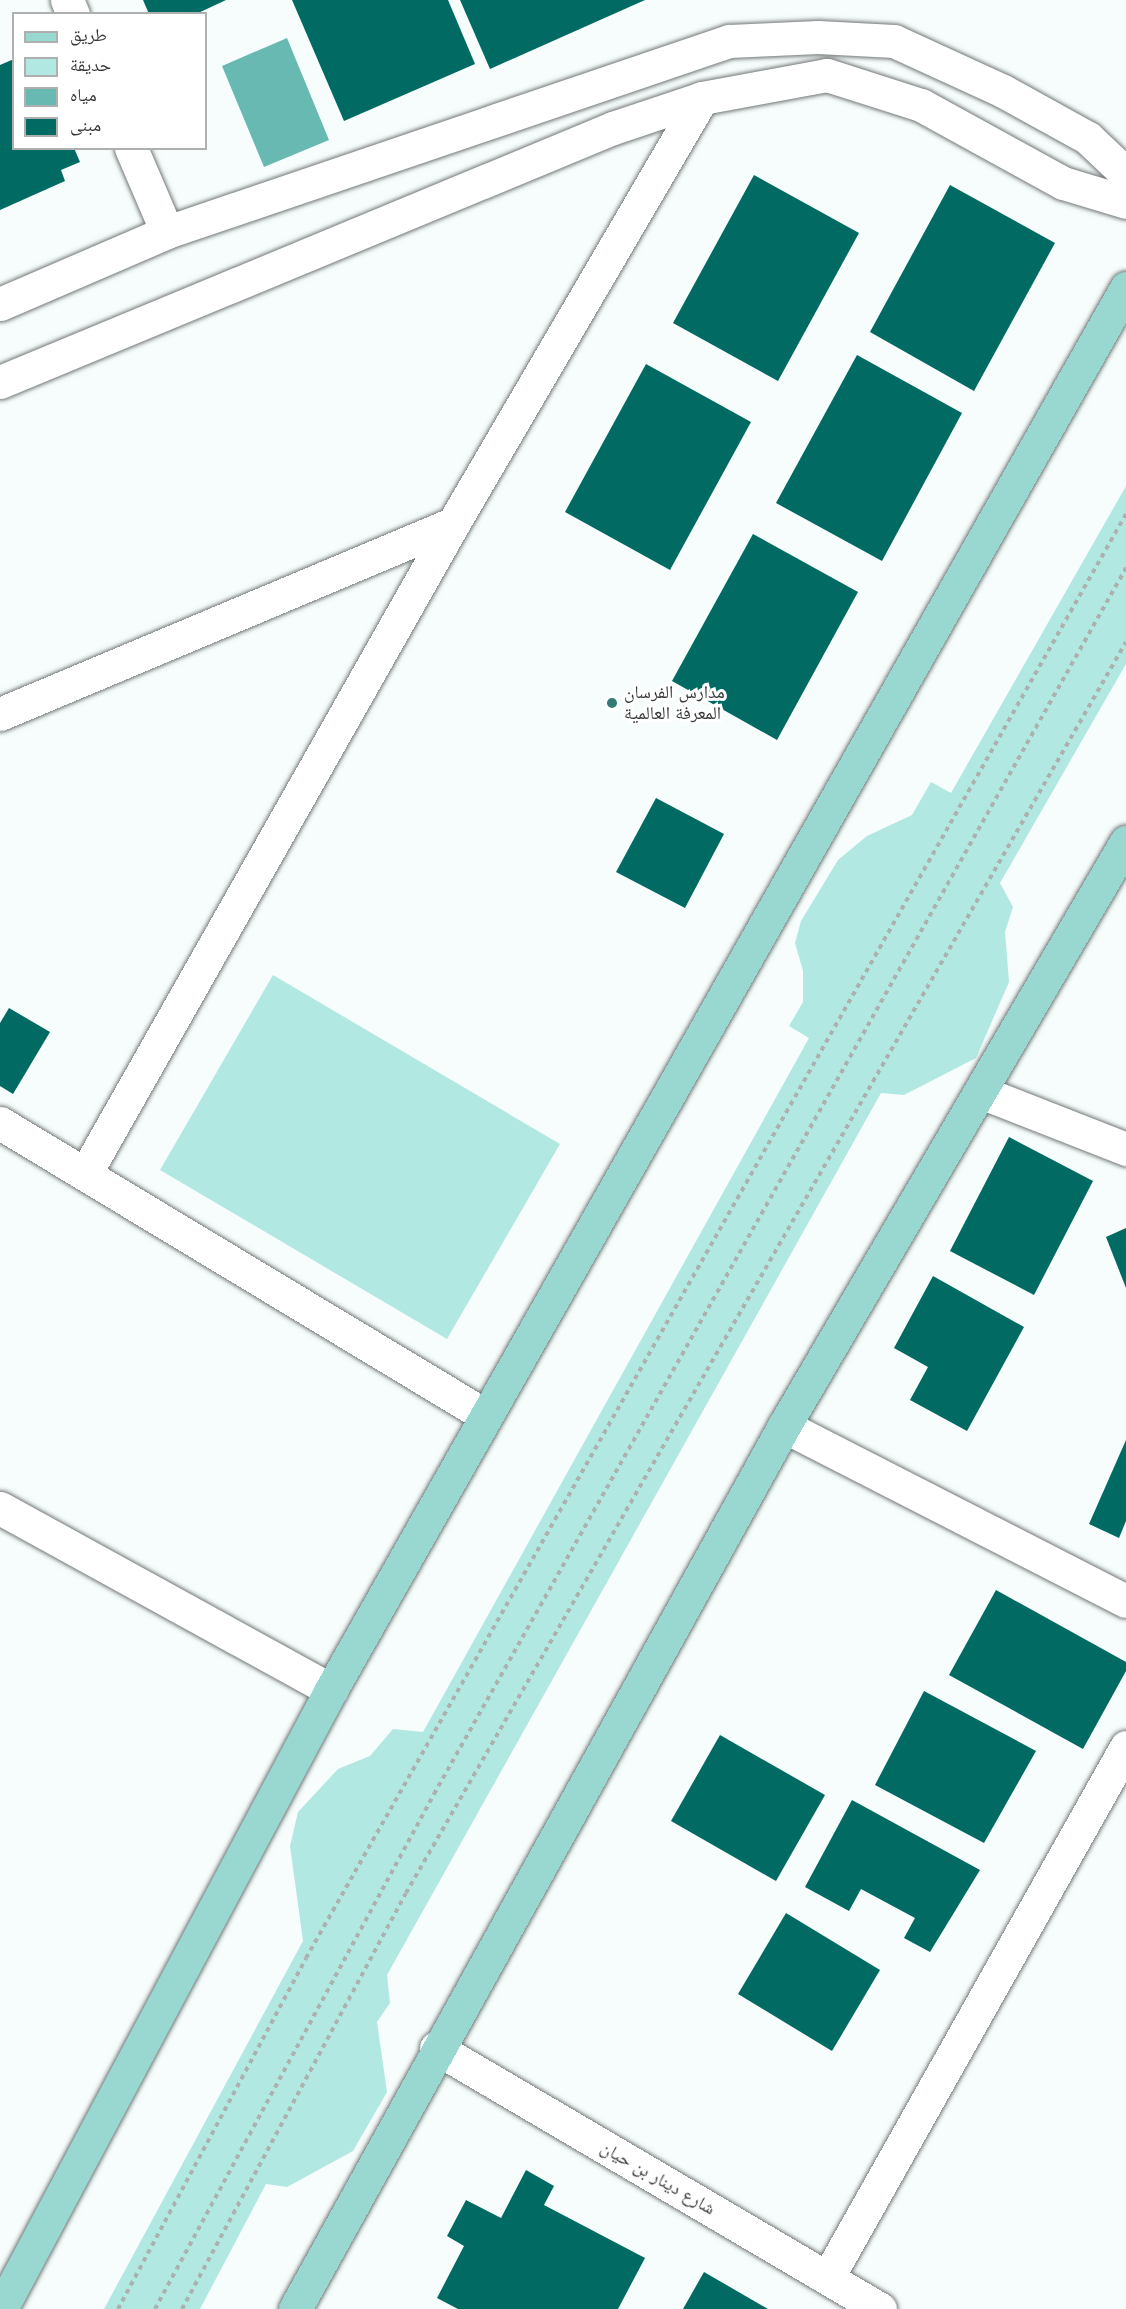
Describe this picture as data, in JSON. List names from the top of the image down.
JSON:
{
  "streets": {
    "street": ["شارع دينار بن حيان"]
  },
  "places": ["مدارس الفرسان المعرفة العالمية"],
  "legend": [
    "طريق",
    "حديقة",
    "مياه",
    "مبنى"
  ]
}
